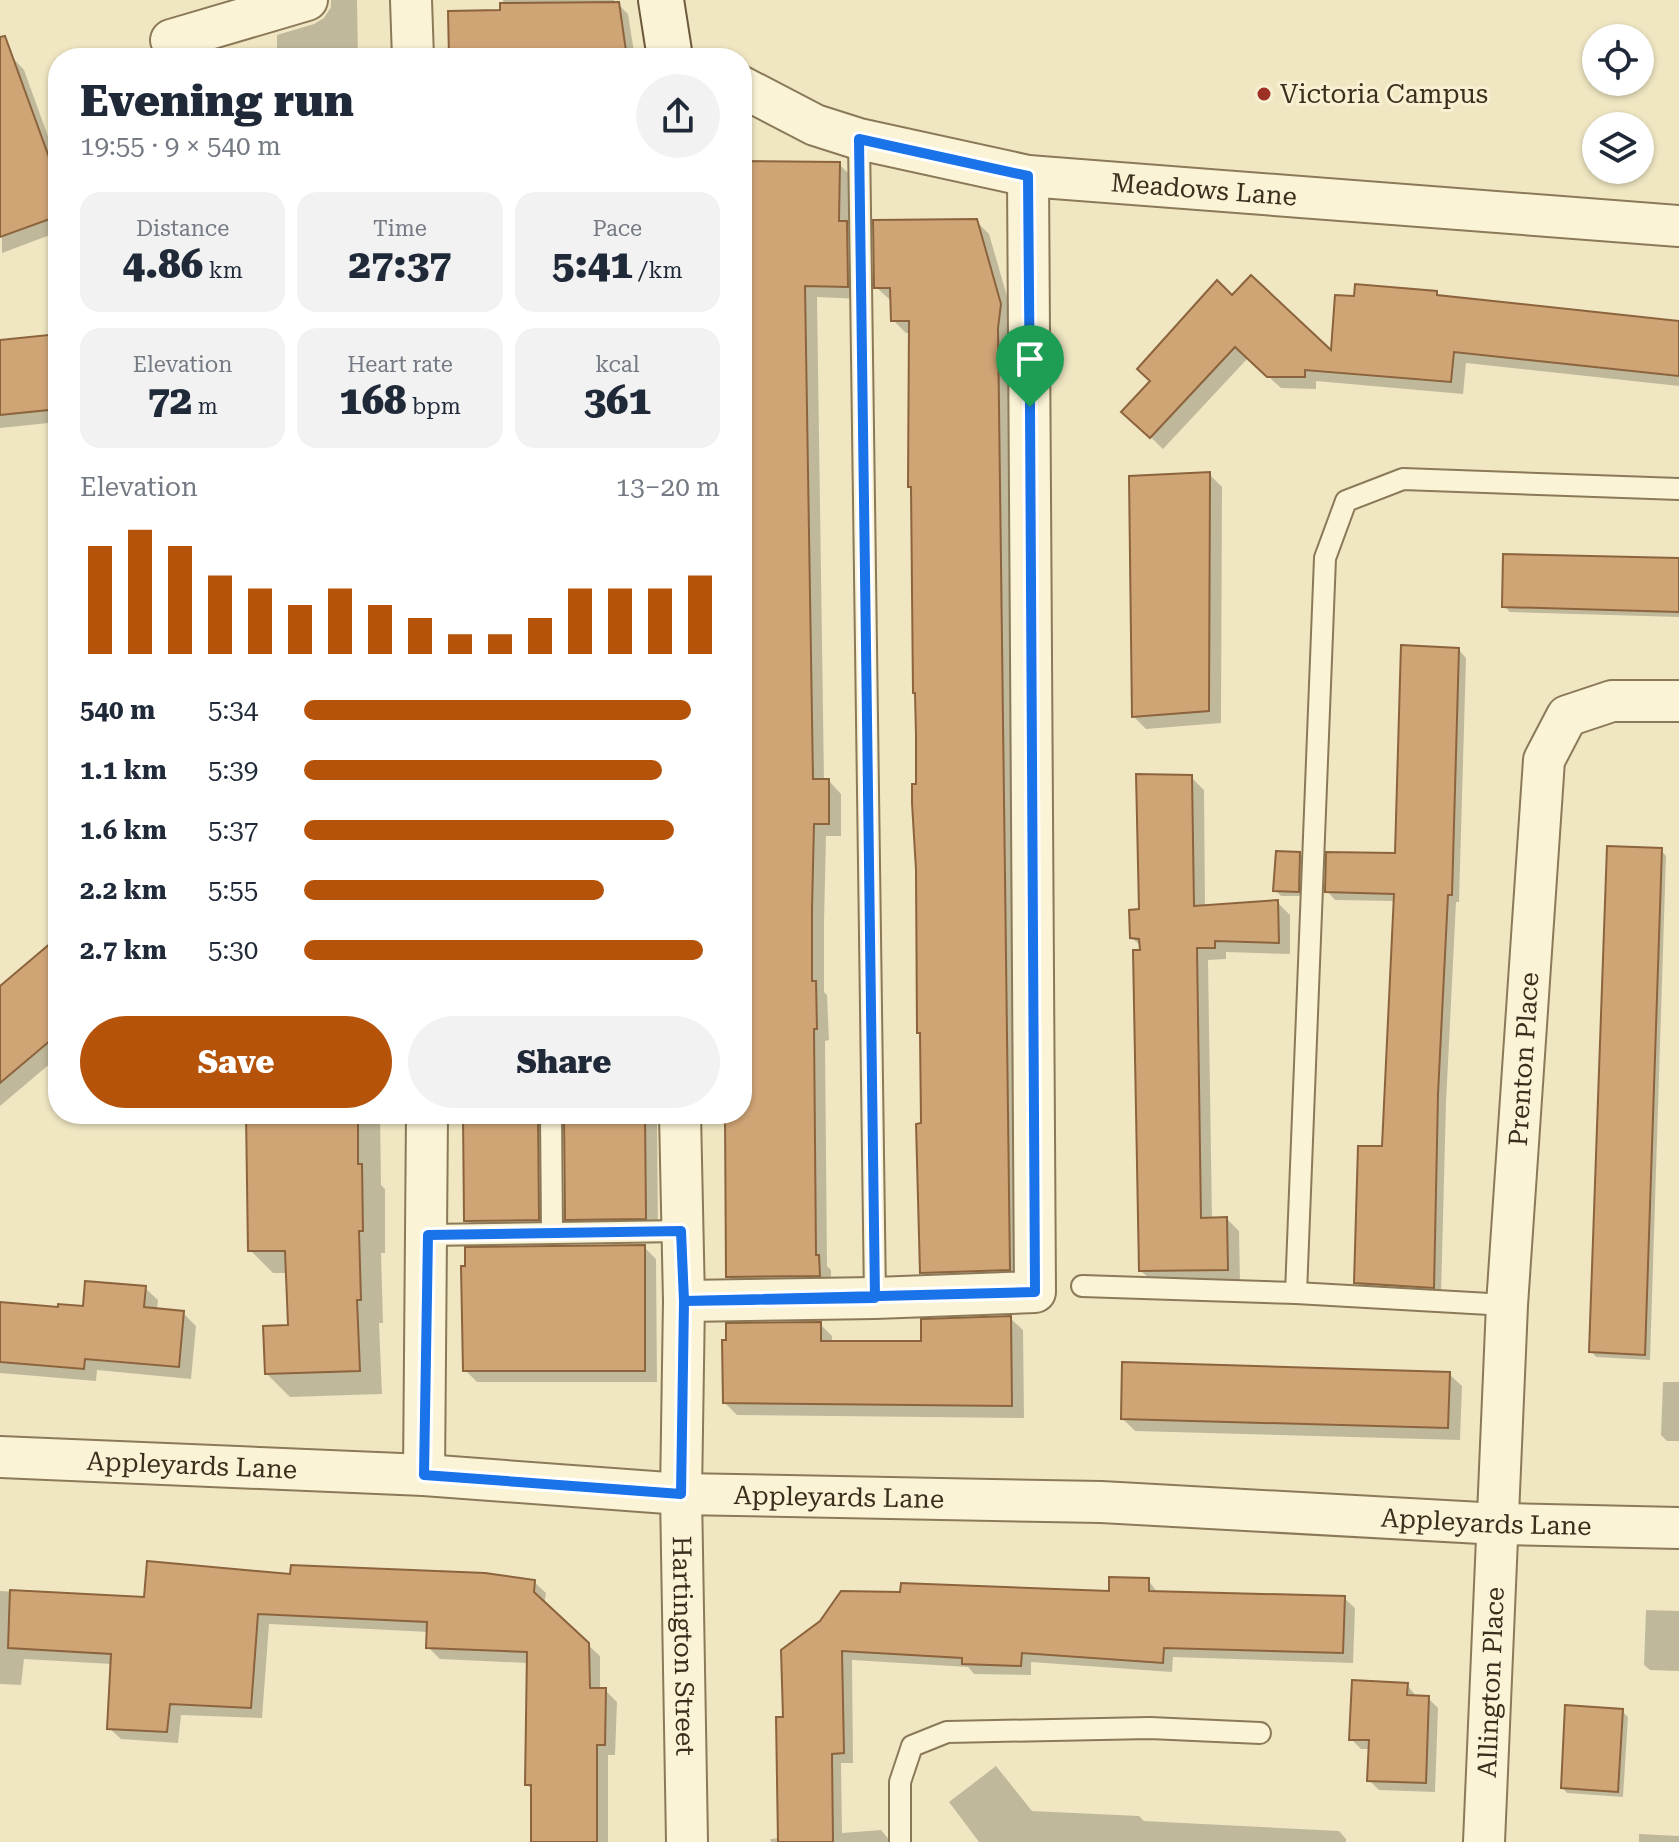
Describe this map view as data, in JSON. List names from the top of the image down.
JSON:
{
  "streets": {
    "street": [
      "Meadows Lane",
      "Prenton Place",
      "Appleyards Lane",
      "Hartington Street",
      "Allington Place"
    ]
  },
  "crossings": [
    ["Prenton Place", "Appleyards Lane"],
    ["Prenton Place", "Allington Place"],
    ["Appleyards Lane", "Hartington Street"],
    ["Appleyards Lane", "Allington Place"]
  ],
  "places": ["Victoria Campus"],
  "page": {
    "heading": ["Evening run", "19:55 · 9 × 540 m"],
    "stats": [
      ["Distance", "4.86 km"],
      ["Time", "27:37"],
      ["Pace", "5:41 /km"],
      ["Elevation", "72 m"],
      ["Heart rate", "168 bpm"],
      ["kcal", "361"]
    ],
    "chart": ["Elevation", "13–20 m"],
    "list": [
      {
        "name": "540 m",
        "note": "5:34"
      },
      {
        "name": "1.1 km",
        "note": "5:39"
      },
      {
        "name": "1.6 km",
        "note": "5:37"
      },
      {
        "name": "2.2 km",
        "note": "5:55"
      },
      {
        "name": "2.7 km",
        "note": "5:30"
      }
    ],
    "buttons": ["Save", "Share"]
  }
}
